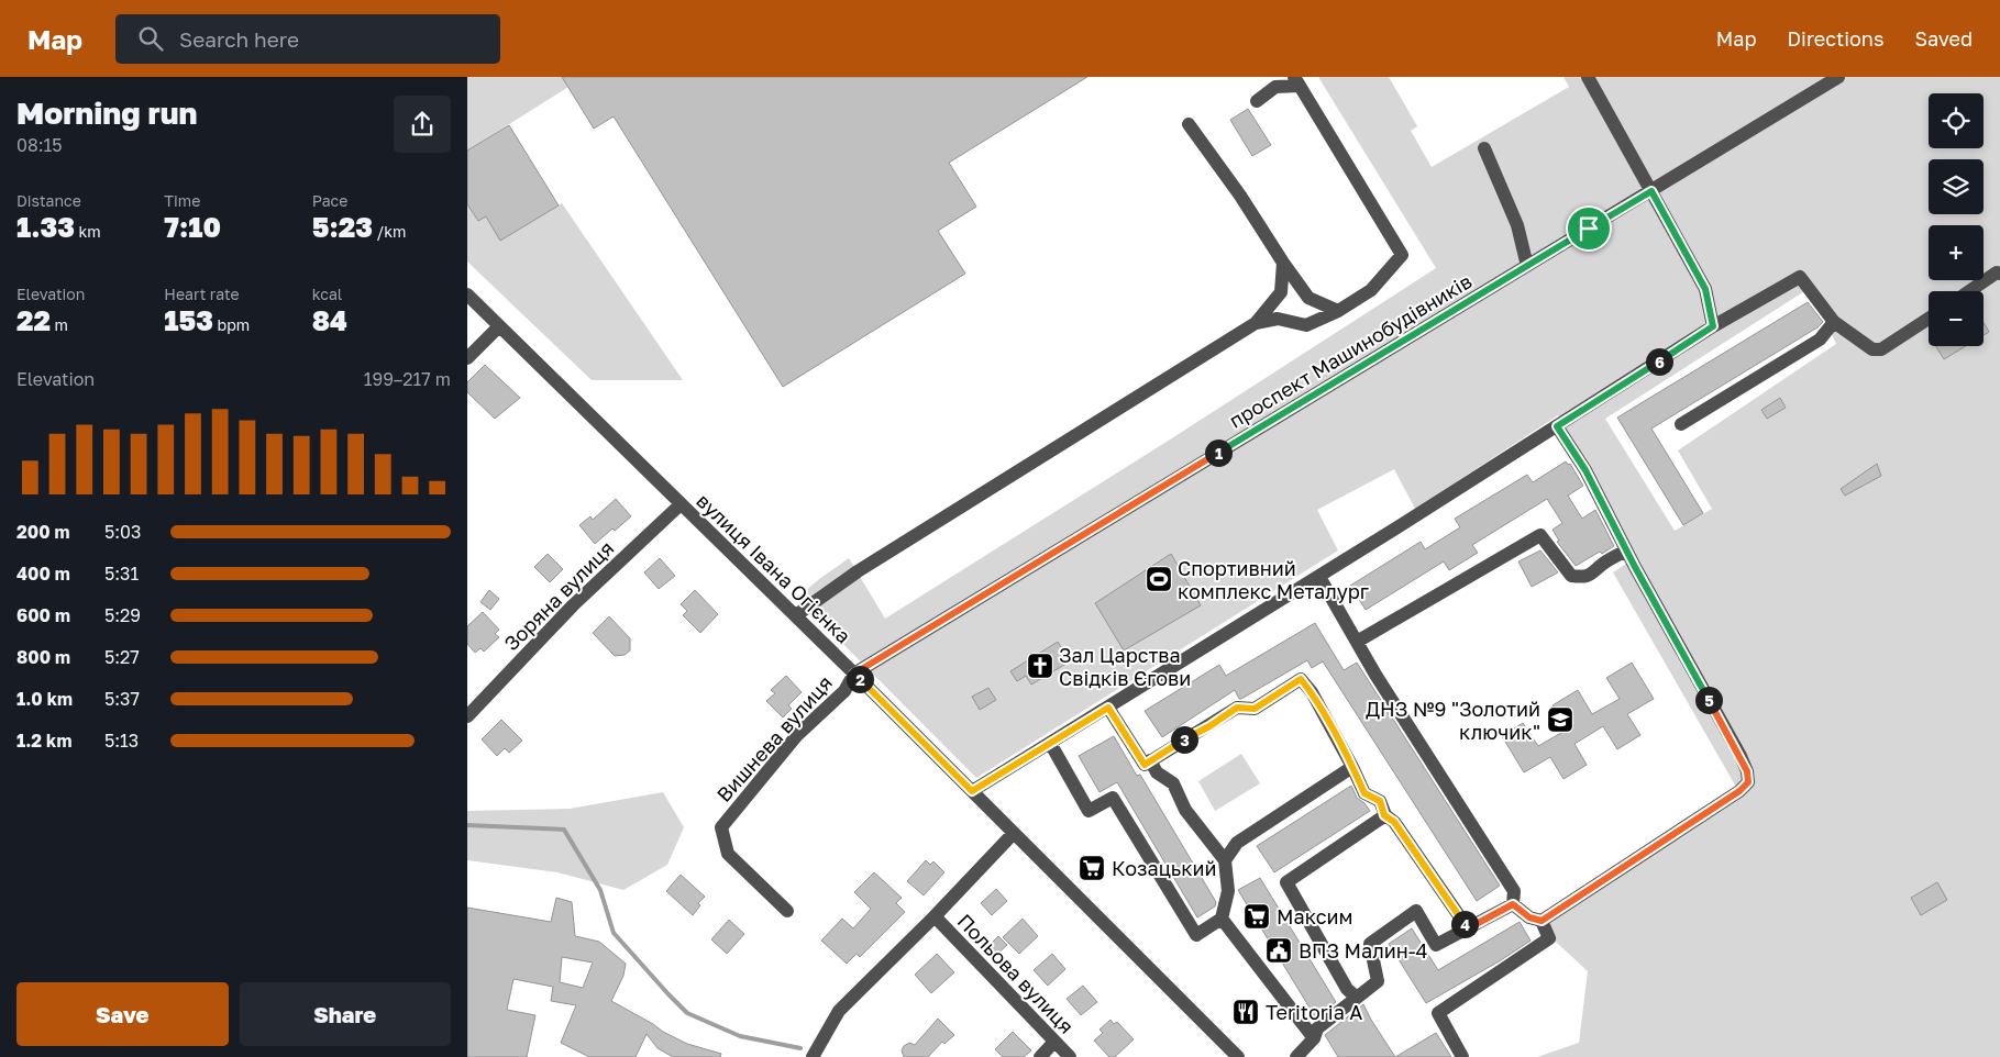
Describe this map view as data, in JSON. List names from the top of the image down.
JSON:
{
  "streets": {
    "street": [
      "проспект Машинобудівників",
      "вулиця Івана Огієнка",
      "Зоряна вулиця",
      "Вишнева вулиця",
      "Польова вулиця"
    ]
  },
  "crossings": [
    ["проспект Машинобудівників", "вулиця Івана Огієнка"],
    ["проспект Машинобудівників", "Вишнева вулиця"],
    ["вулиця Івана Огієнка", "Зоряна вулиця"],
    ["вулиця Івана Огієнка", "Вишнева вулиця"],
    ["вулиця Івана Огієнка", "Польова вулиця"]
  ],
  "places": {
    "sports": ["Спортивний комплекс Металург"],
    "church": ["Зал Царства Свідків Єгови"],
    "school or university": ["ДНЗ №9 \"Золотий ключик\""],
    "supermarket": ["Козацький", "Максим"],
    "public building": ["ВПЗ Малин-4"],
    "restaurant": ["Teritoria A"]
  },
  "page": {
    "header": "Map",
    "search": "Search here",
    "nav": ["Map", "Directions", "Saved"],
    "heading": ["Morning run", "08:15"],
    "map_buttons": ["+", "−"],
    "stats": [
      ["Distance", "1.33 km"],
      ["Time", "7:10"],
      ["Pace", "5:23 /km"],
      ["Elevation", "22 m"],
      ["Heart rate", "153 bpm"],
      ["kcal", "84"]
    ],
    "pins": [
      "6",
      "1",
      "2",
      "5",
      "3",
      "4"
    ],
    "chart": ["Elevation", "199–217 m"],
    "list": [
      {
        "name": "200 m",
        "note": "5:03"
      },
      {
        "name": "400 m",
        "note": "5:31"
      },
      {
        "name": "600 m",
        "note": "5:29"
      },
      {
        "name": "800 m",
        "note": "5:27"
      },
      {
        "name": "1.0 km",
        "note": "5:37"
      },
      {
        "name": "1.2 km",
        "note": "5:13"
      }
    ],
    "buttons": ["Save", "Share"]
  }
}
